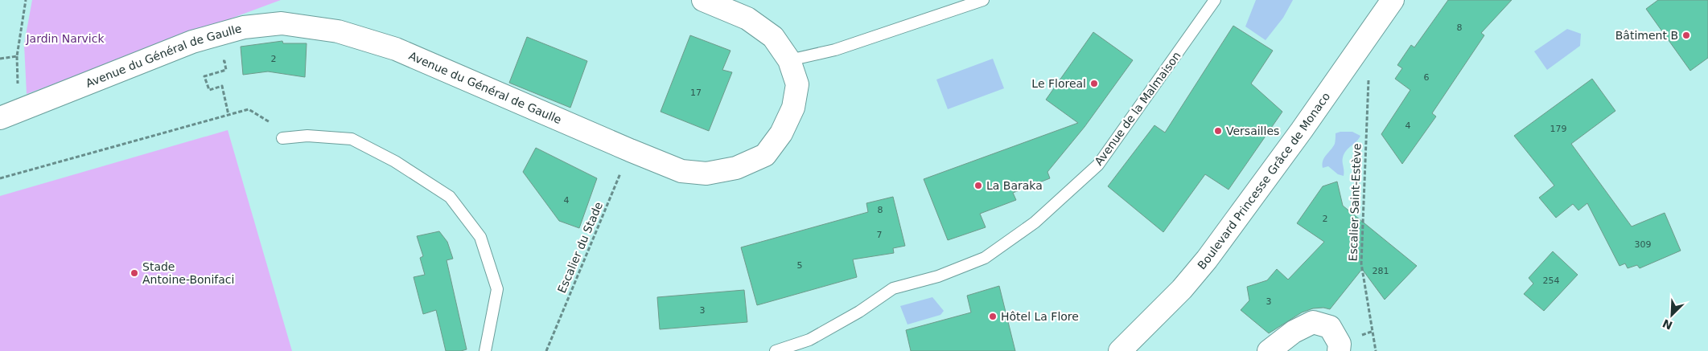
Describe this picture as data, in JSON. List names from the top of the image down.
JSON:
{
  "streets": {
    "street": ["Avenue du Général de Gaulle", "Boulevard Princesse Grâce de Monaco"],
    "lane": ["Avenue de la Malmaison"],
    "path": ["Escalier Saint-Estève", "Escalier du Stade"]
  },
  "crossings": [
    ["Avenue du Général de Gaulle", "Escalier du Stade"],
    ["Boulevard Princesse Grâce de Monaco", "Escalier Saint-Estève"]
  ],
  "parks": ["Jardin Narvick"],
  "places": [
    "Bâtiment B",
    "Le Floreal",
    "Versailles",
    "La Baraka",
    "Stade Antoine-Bonifaci",
    "Hôtel La Flore"
  ],
  "house_numbers": [
    "8",
    "2",
    "6",
    "17",
    "4",
    "179",
    "4",
    "8",
    "2",
    "7",
    "309",
    "5",
    "281",
    "254",
    "3",
    "3"
  ],
  "north": "bottom left"
}
